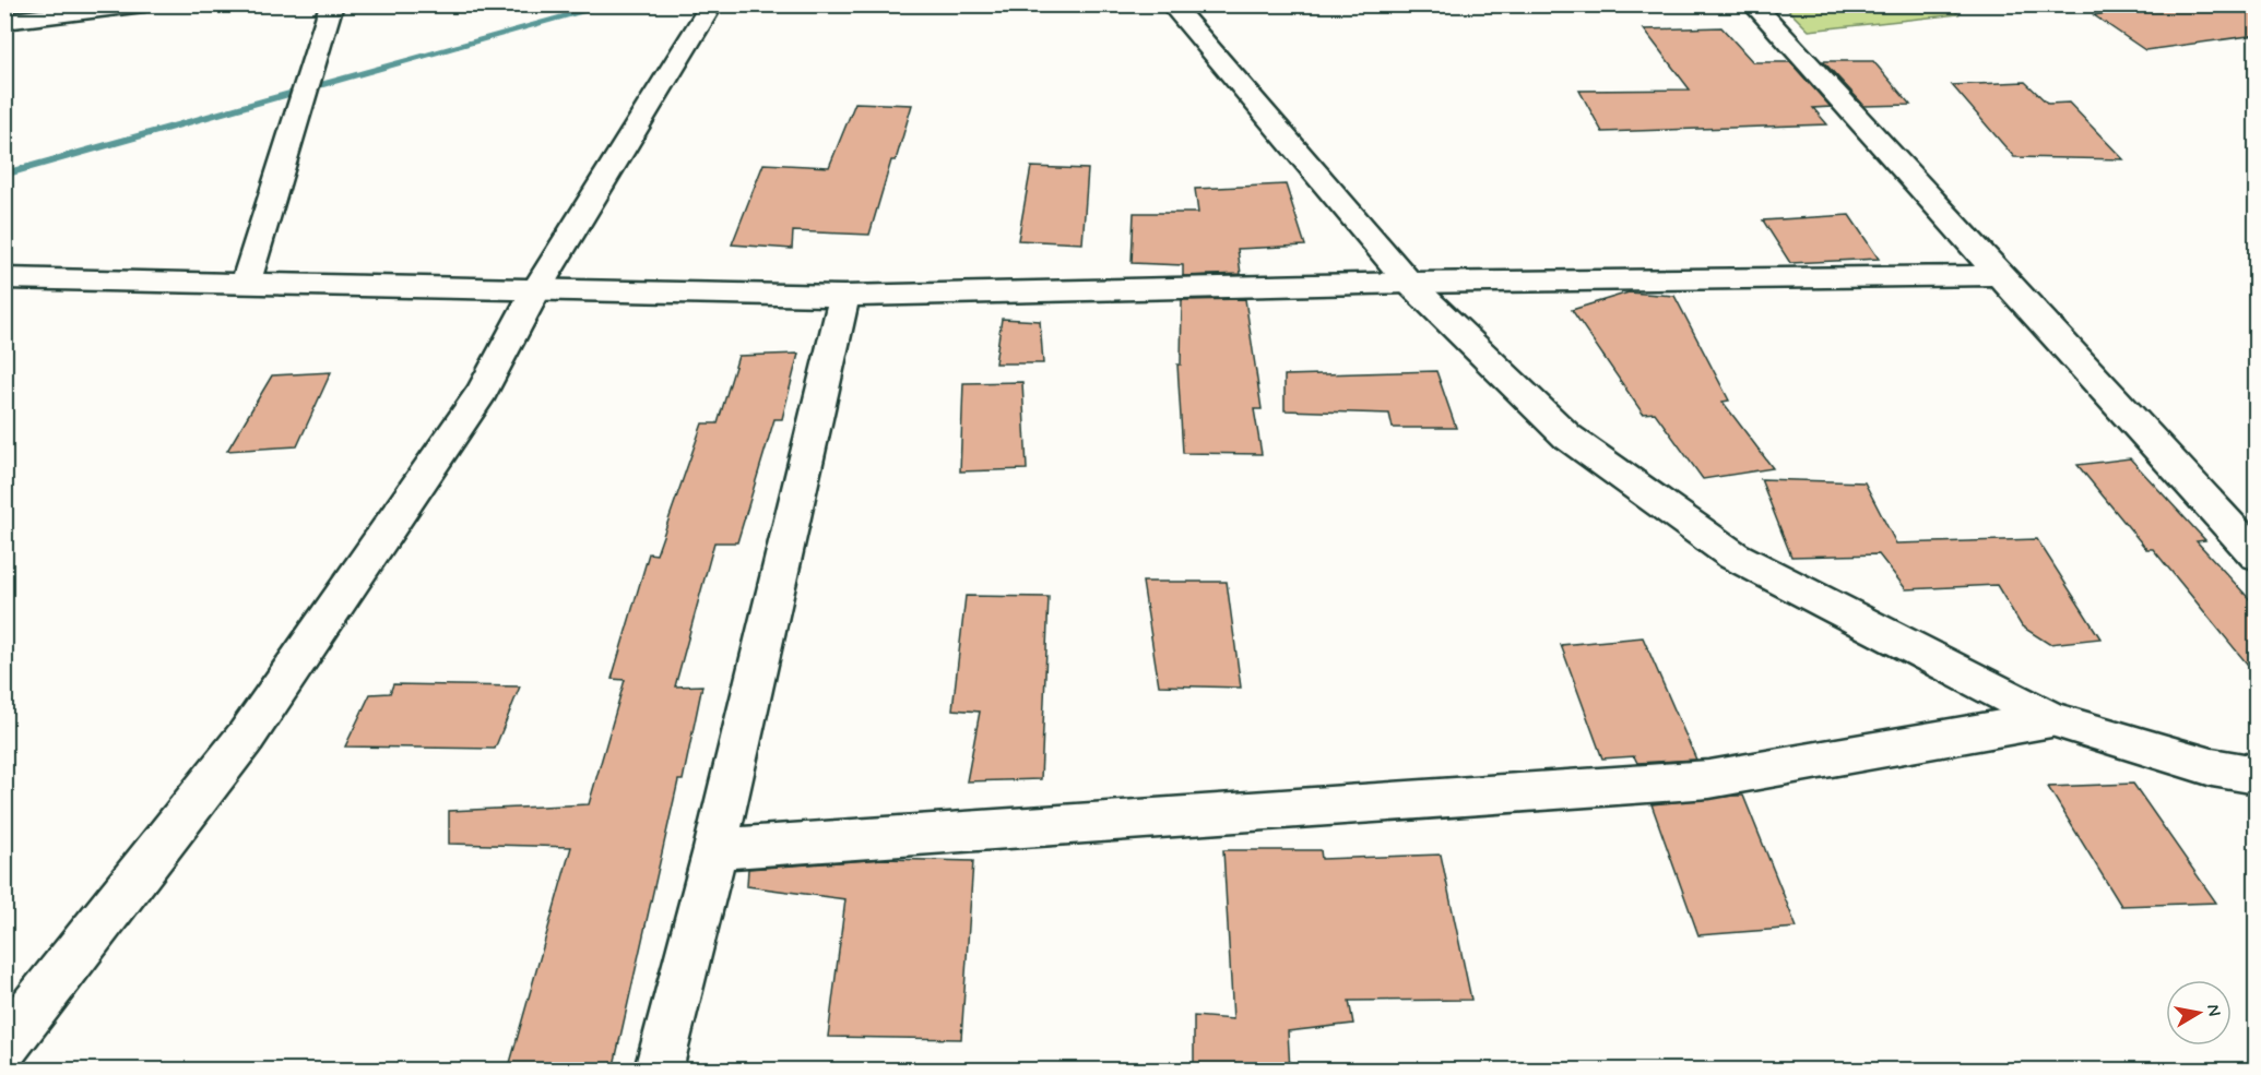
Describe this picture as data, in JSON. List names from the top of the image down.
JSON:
{
  "north": "right"
}
